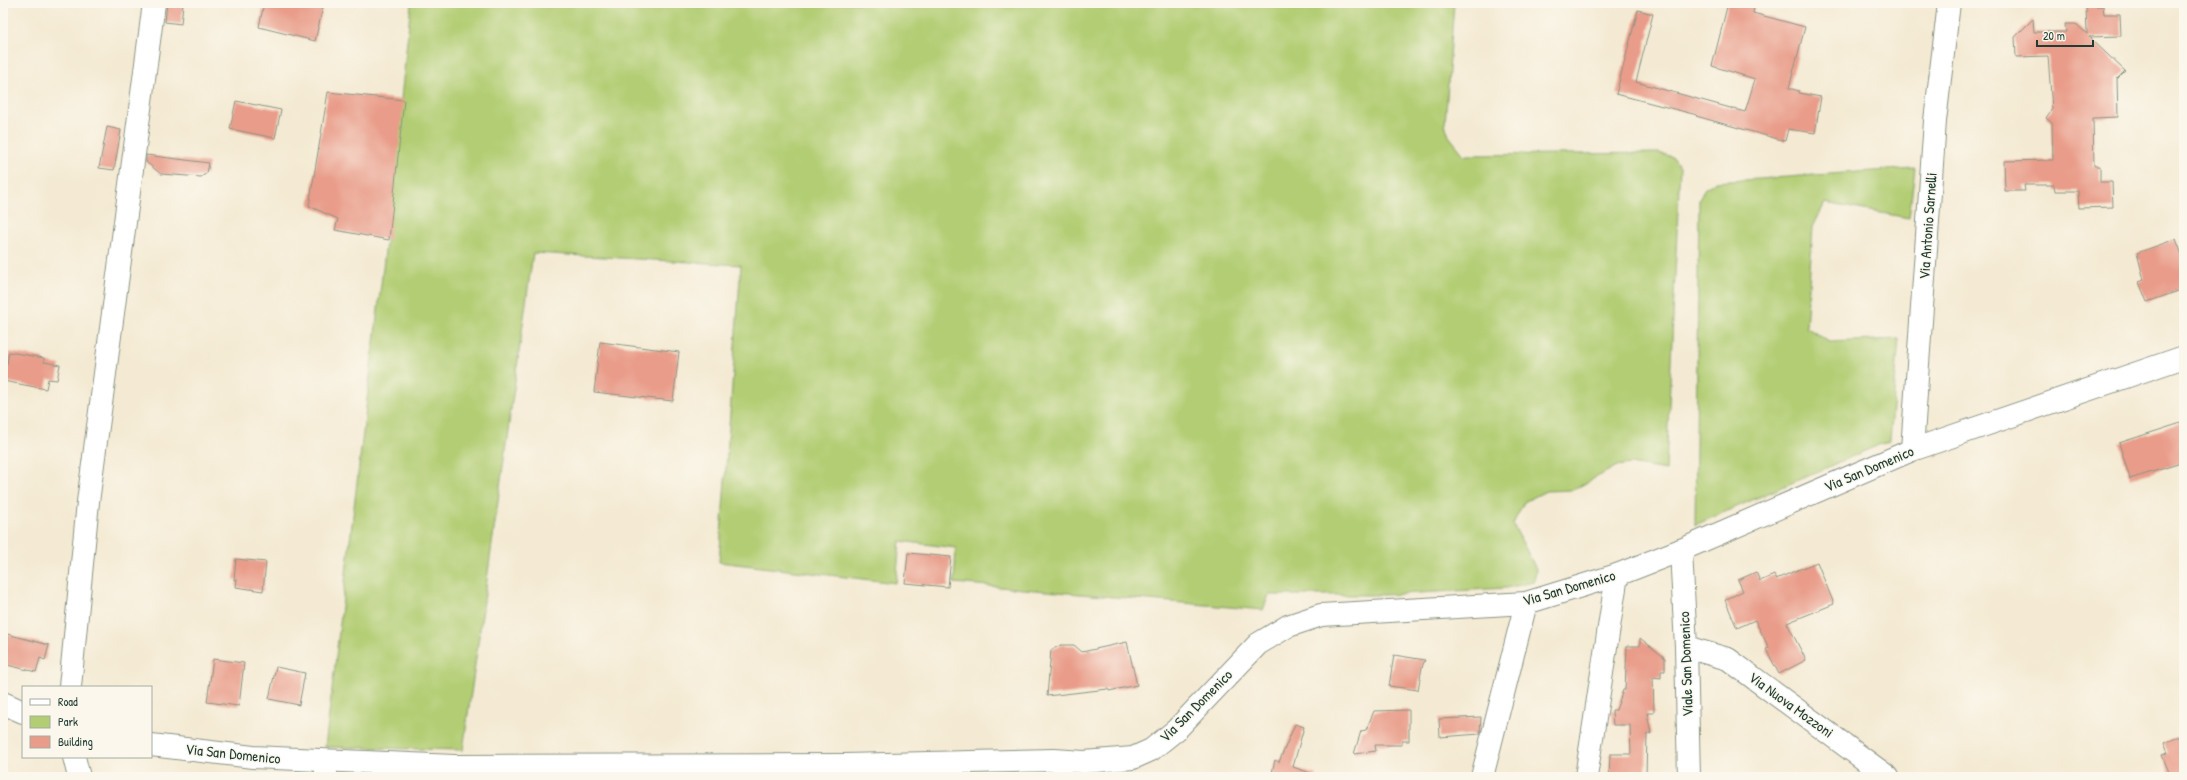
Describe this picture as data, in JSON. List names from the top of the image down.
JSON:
{
  "streets": {
    "street": [
      "Via Antonio Sarnelli",
      "Via San Domenico",
      "Viale San Domenico",
      "Via Nuova Mozzoni"
    ]
  },
  "crossings": [
    ["Via Antonio Sarnelli", "Via San Domenico"],
    ["Via San Domenico", "Viale San Domenico"],
    ["Viale San Domenico", "Via Nuova Mozzoni"]
  ],
  "legend": ["Road", "Park", "Building"],
  "scale_bar": "20 m"
}
